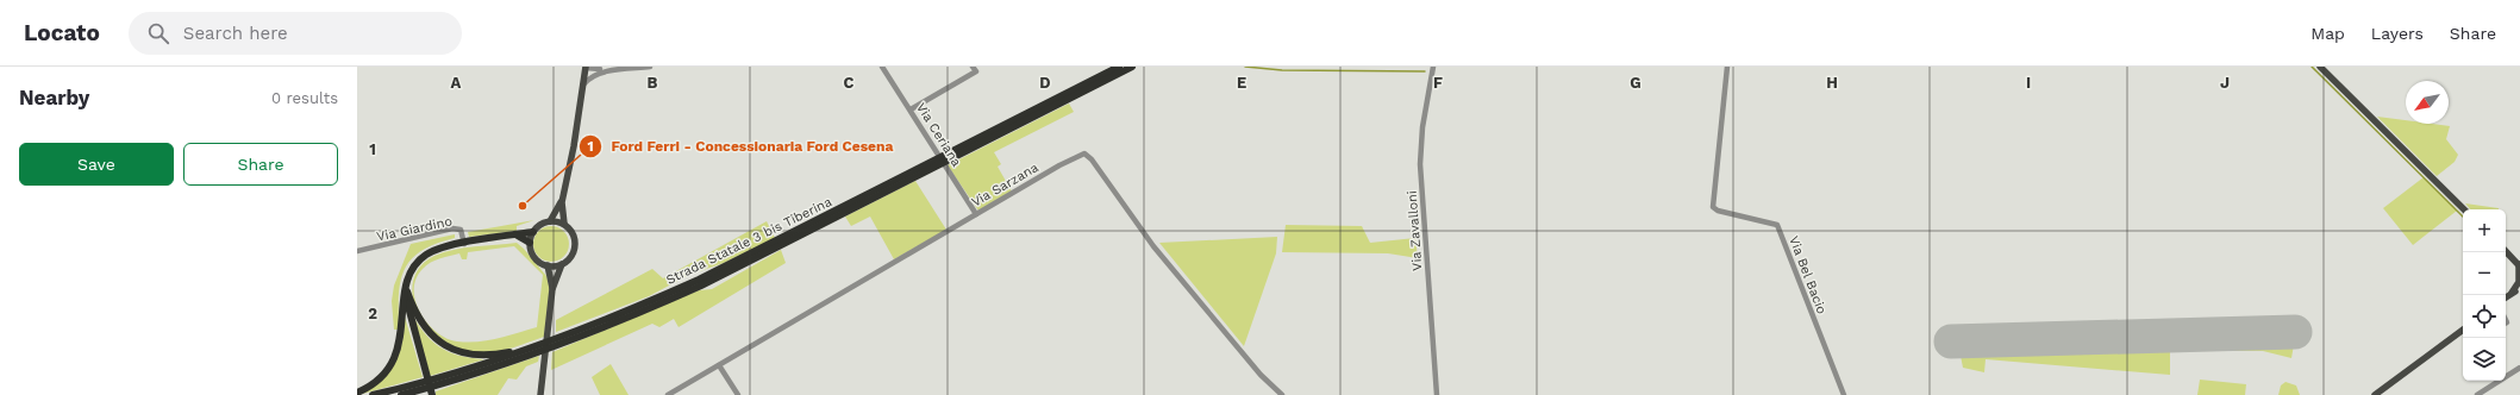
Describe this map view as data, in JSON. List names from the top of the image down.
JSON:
{
  "streets": {
    "highway": ["Strada Statale 3 bis Tiberina"],
    "street": [
      "Via Ceriana",
      "Via Sarzana",
      "Via Giardino",
      "Via Zavalloni",
      "Via Bel Bacio"
    ]
  },
  "crossings": [
    ["Via Ceriana", "Via Sarzana"]
  ],
  "places": ["Ford Ferri - Concessionaria Ford Cesena"],
  "north": "bottom left",
  "page": {
    "header": "Locato",
    "search": "Search here",
    "nav": ["Map", "Layers", "Share"],
    "heading": ["Nearby", "0 results"],
    "buttons": ["Save", "Share"],
    "map_buttons": ["+", "−"]
  },
  "grid": {
    "columns": [
      "A",
      "B",
      "C",
      "D",
      "E",
      "F",
      "G",
      "H",
      "I",
      "J"
    ],
    "rows": ["1", "2"]
  }
}
